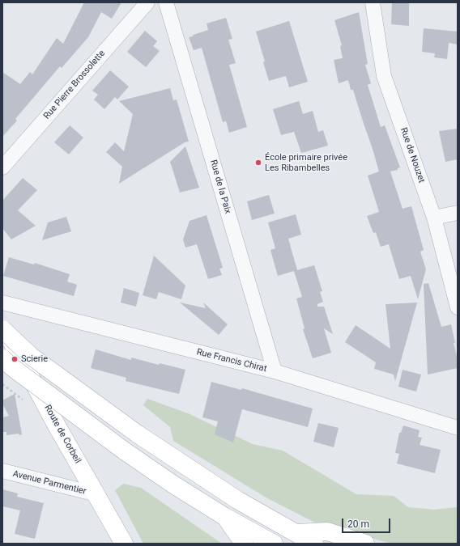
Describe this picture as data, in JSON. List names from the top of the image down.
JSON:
{
  "streets": {
    "main road": ["Route de Corbeil"],
    "street": [
      "Rue Pierre Brossolette",
      "Rue de Nouzet",
      "Rue de la Paix",
      "Rue Francis Chirat",
      "Avenue Parmentier"
    ]
  },
  "crossings": [
    ["Rue de la Paix", "Rue Francis Chirat"],
    ["Route de Corbeil", "Avenue Parmentier"]
  ],
  "places": ["École primaire privée Les Ribambelles", "Scierie"],
  "scale_bar": "20 m"
}
